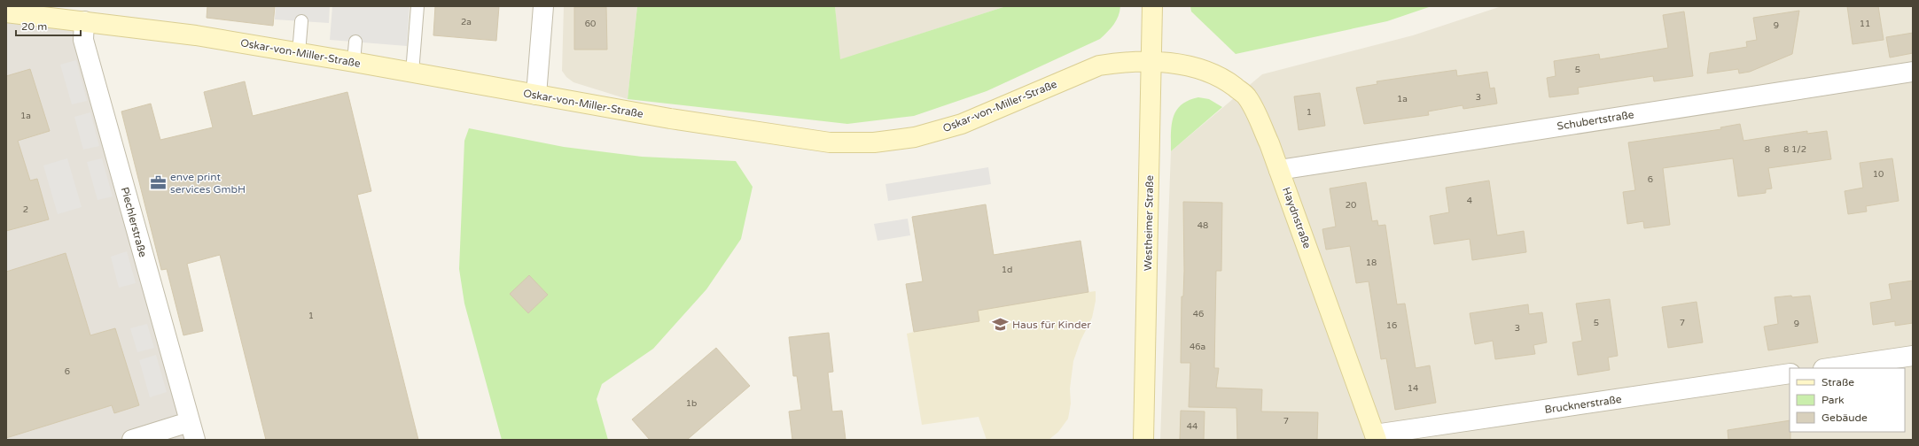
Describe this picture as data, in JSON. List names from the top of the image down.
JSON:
{
  "streets": {
    "street": [
      "Oskar-von-Miller-Straße",
      "Schubertstraße",
      "Haydnstraße",
      "Piechlerstraße",
      "Westheimer Straße",
      "Brucknerstraße"
    ]
  },
  "crossings": [
    ["Oskar-von-Miller-Straße", "Haydnstraße"],
    ["Oskar-von-Miller-Straße", "Piechlerstraße"],
    ["Oskar-von-Miller-Straße", "Westheimer Straße"],
    ["Schubertstraße", "Haydnstraße"],
    ["Haydnstraße", "Westheimer Straße"],
    ["Haydnstraße", "Brucknerstraße"]
  ],
  "places": {
    "office": ["enve print services GmbH"],
    "school or university": ["Haus für Kinder"]
  },
  "house_numbers": [
    "2a",
    "60",
    "11",
    "9",
    "5",
    "3",
    "1a",
    "1",
    "1a",
    "8",
    "8 1/2",
    "10",
    "6",
    "4",
    "20",
    "2",
    "48",
    "18",
    "1d",
    "46",
    "1",
    "5",
    "7",
    "9",
    "16",
    "3",
    "46a",
    "6",
    "14",
    "1b",
    "7",
    "44"
  ],
  "legend": ["Straße", "Park", "Gebäude"],
  "scale_bar": "20 m"
}
